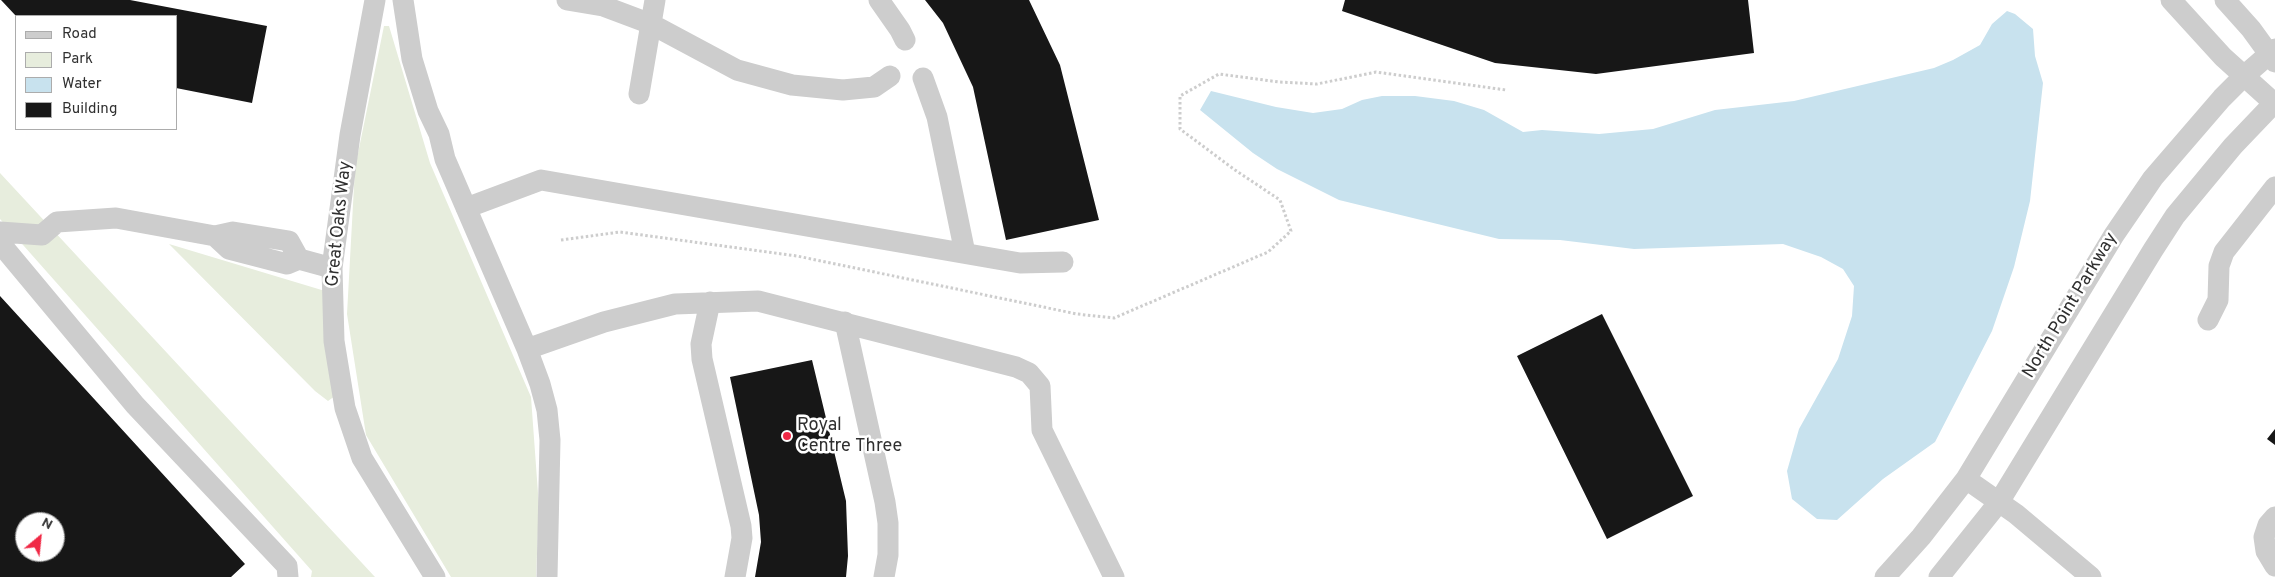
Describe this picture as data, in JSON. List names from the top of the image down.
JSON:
{
  "streets": {
    "street": ["Great Oaks Way", "North Point Parkway"]
  },
  "places": ["Royal Centre Three"],
  "legend": [
    "Road",
    "Park",
    "Water",
    "Building"
  ],
  "north": "top right"
}
